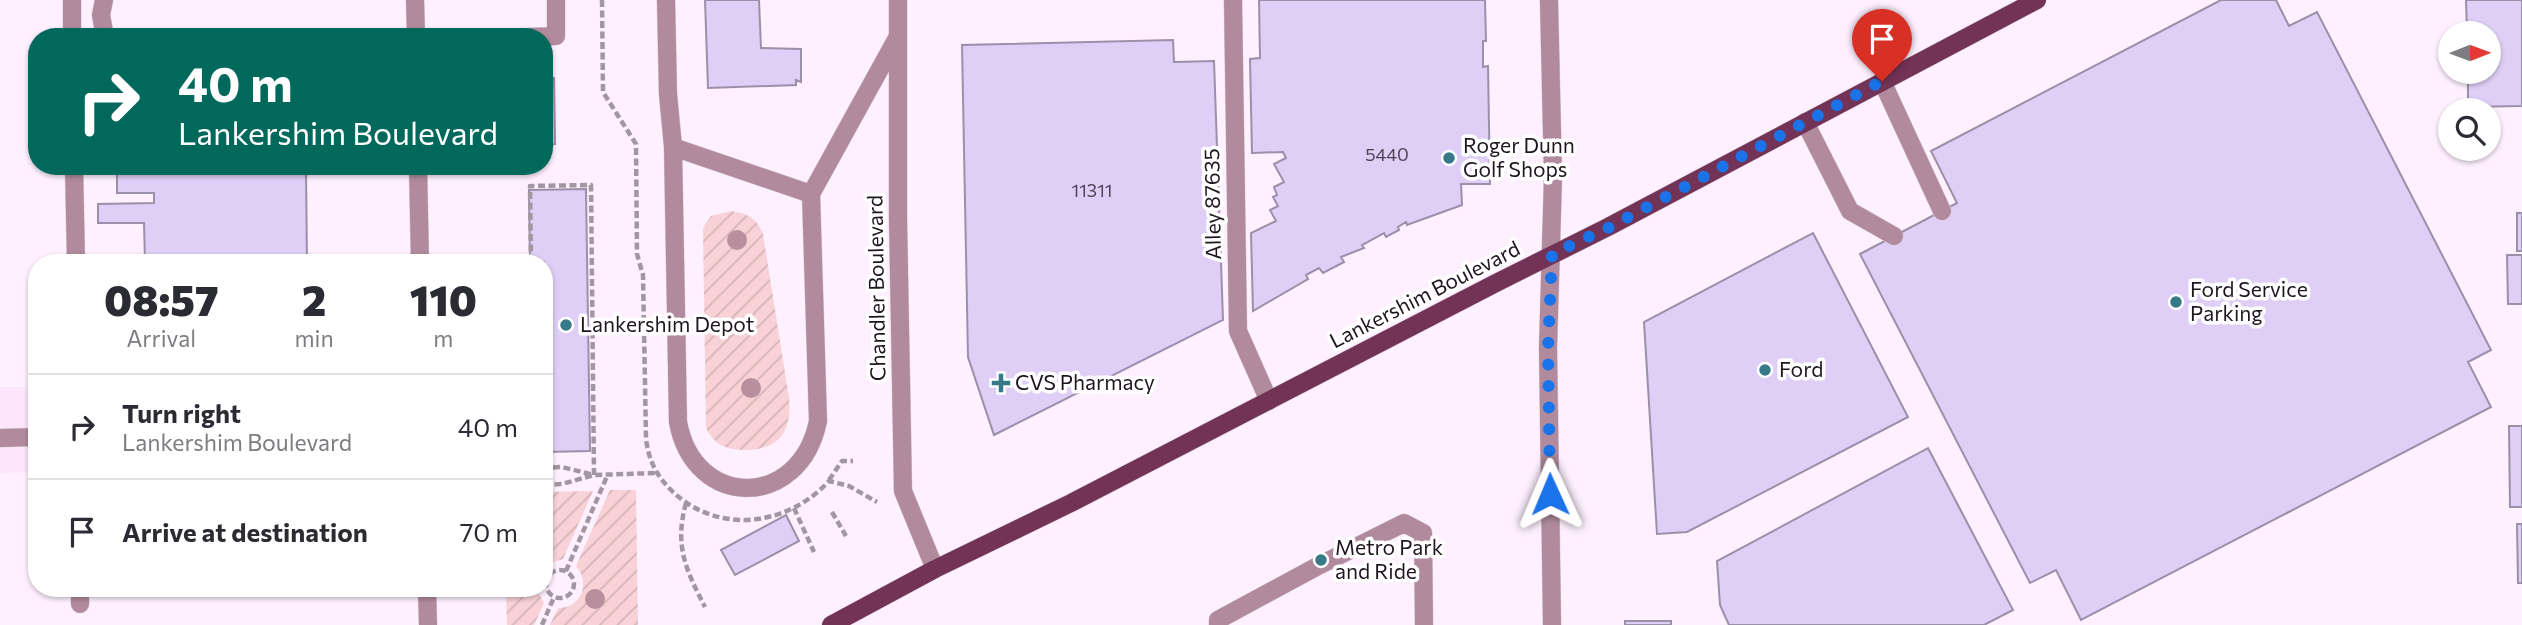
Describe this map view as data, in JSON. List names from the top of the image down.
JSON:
{
  "streets": {
    "main road": ["Lankershim Boulevard"],
    "street": ["Alley 87635", "Chandler Boulevard"]
  },
  "crossings": [
    ["Alley 87635", "Lankershim Boulevard"],
    ["Chandler Boulevard", "Lankershim Boulevard"]
  ],
  "places": {
    "other": [
      "Roger Dunn Golf Shops",
      "Ford Service Parking",
      "Lankershim Depot",
      "Ford",
      "Metro Park and Ride"
    ],
    "health": ["CVS Pharmacy"]
  },
  "house_numbers": ["5440", "11311"],
  "north": "right",
  "page": {
    "turn": ["40 m", "Lankershim Boulevard"],
    "eta": [
      "08:57",
      "Arrival",
      "2",
      "min",
      "110",
      "m"
    ],
    "list": [
      {
        "name": "Turn right",
        "note": "Lankershim Boulevard",
        "value": "40 m"
      },
      {
        "name": "Arrive at destination",
        "value": "70 m"
      }
    ]
  }
}
